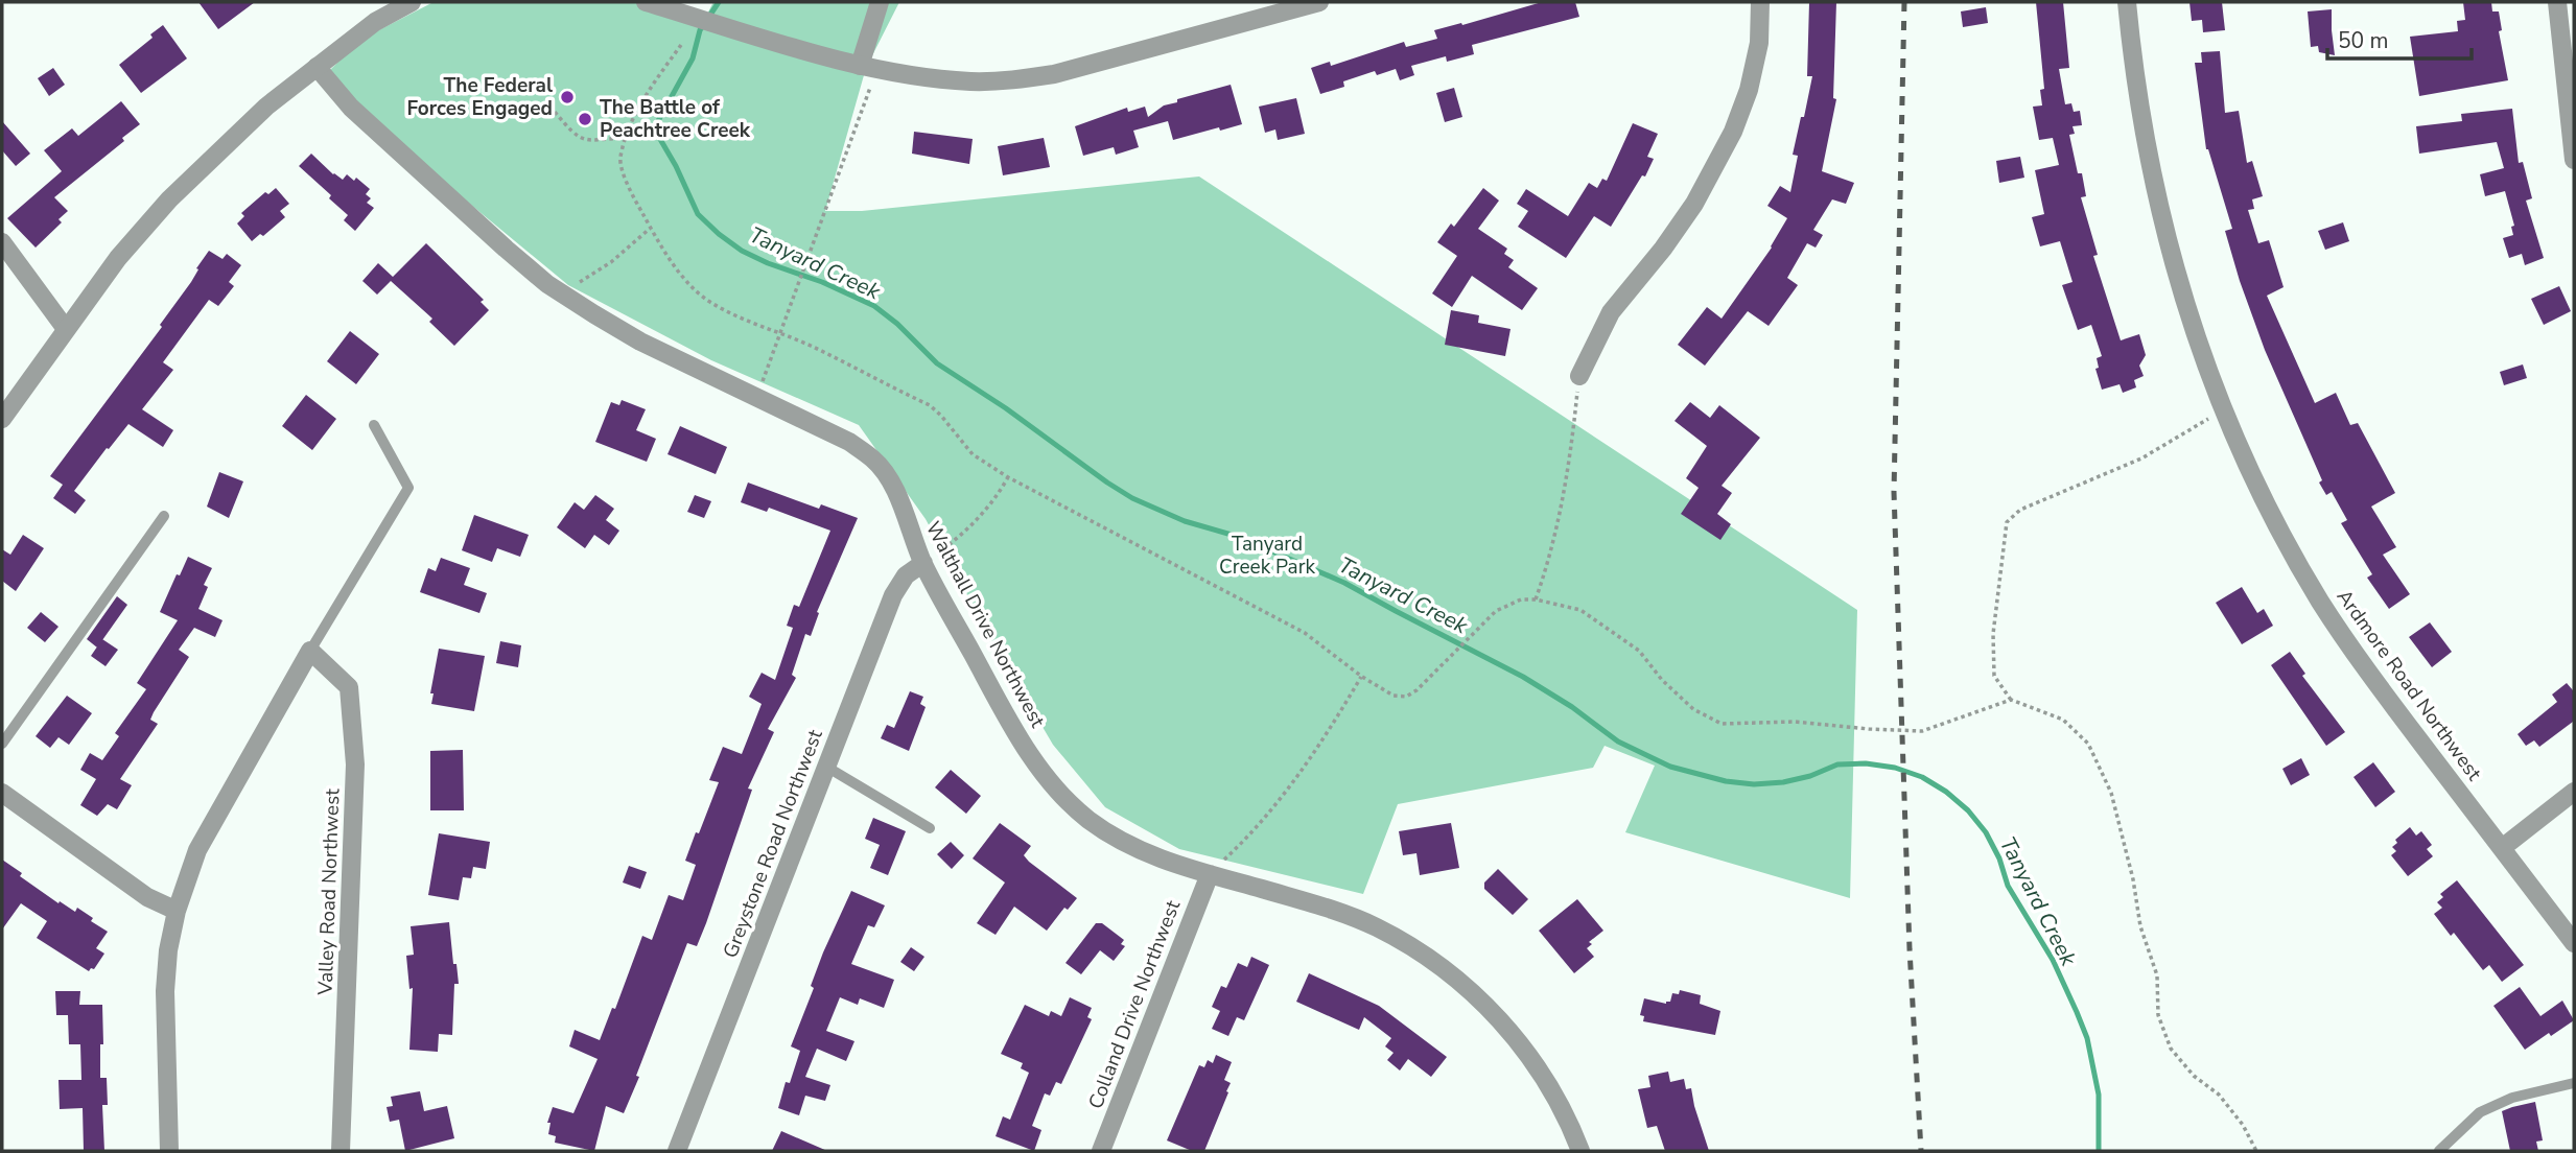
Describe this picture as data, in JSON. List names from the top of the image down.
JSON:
{
  "streets": {
    "street": [
      "Walthall Drive Northwest",
      "Ardmore Road Northwest",
      "Greystone Road Northwest",
      "Valley Road Northwest",
      "Colland Drive Northwest"
    ]
  },
  "crossings": [
    ["Walthall Drive Northwest", "Greystone Road Northwest"],
    ["Walthall Drive Northwest", "Colland Drive Northwest"]
  ],
  "water": ["Tanyard Creek"],
  "parks": ["Tanyard Creek Park"],
  "places": ["The Federal Forces Engaged", "The Battle of Peachtree Creek"],
  "scale_bar": "50 m"
}
